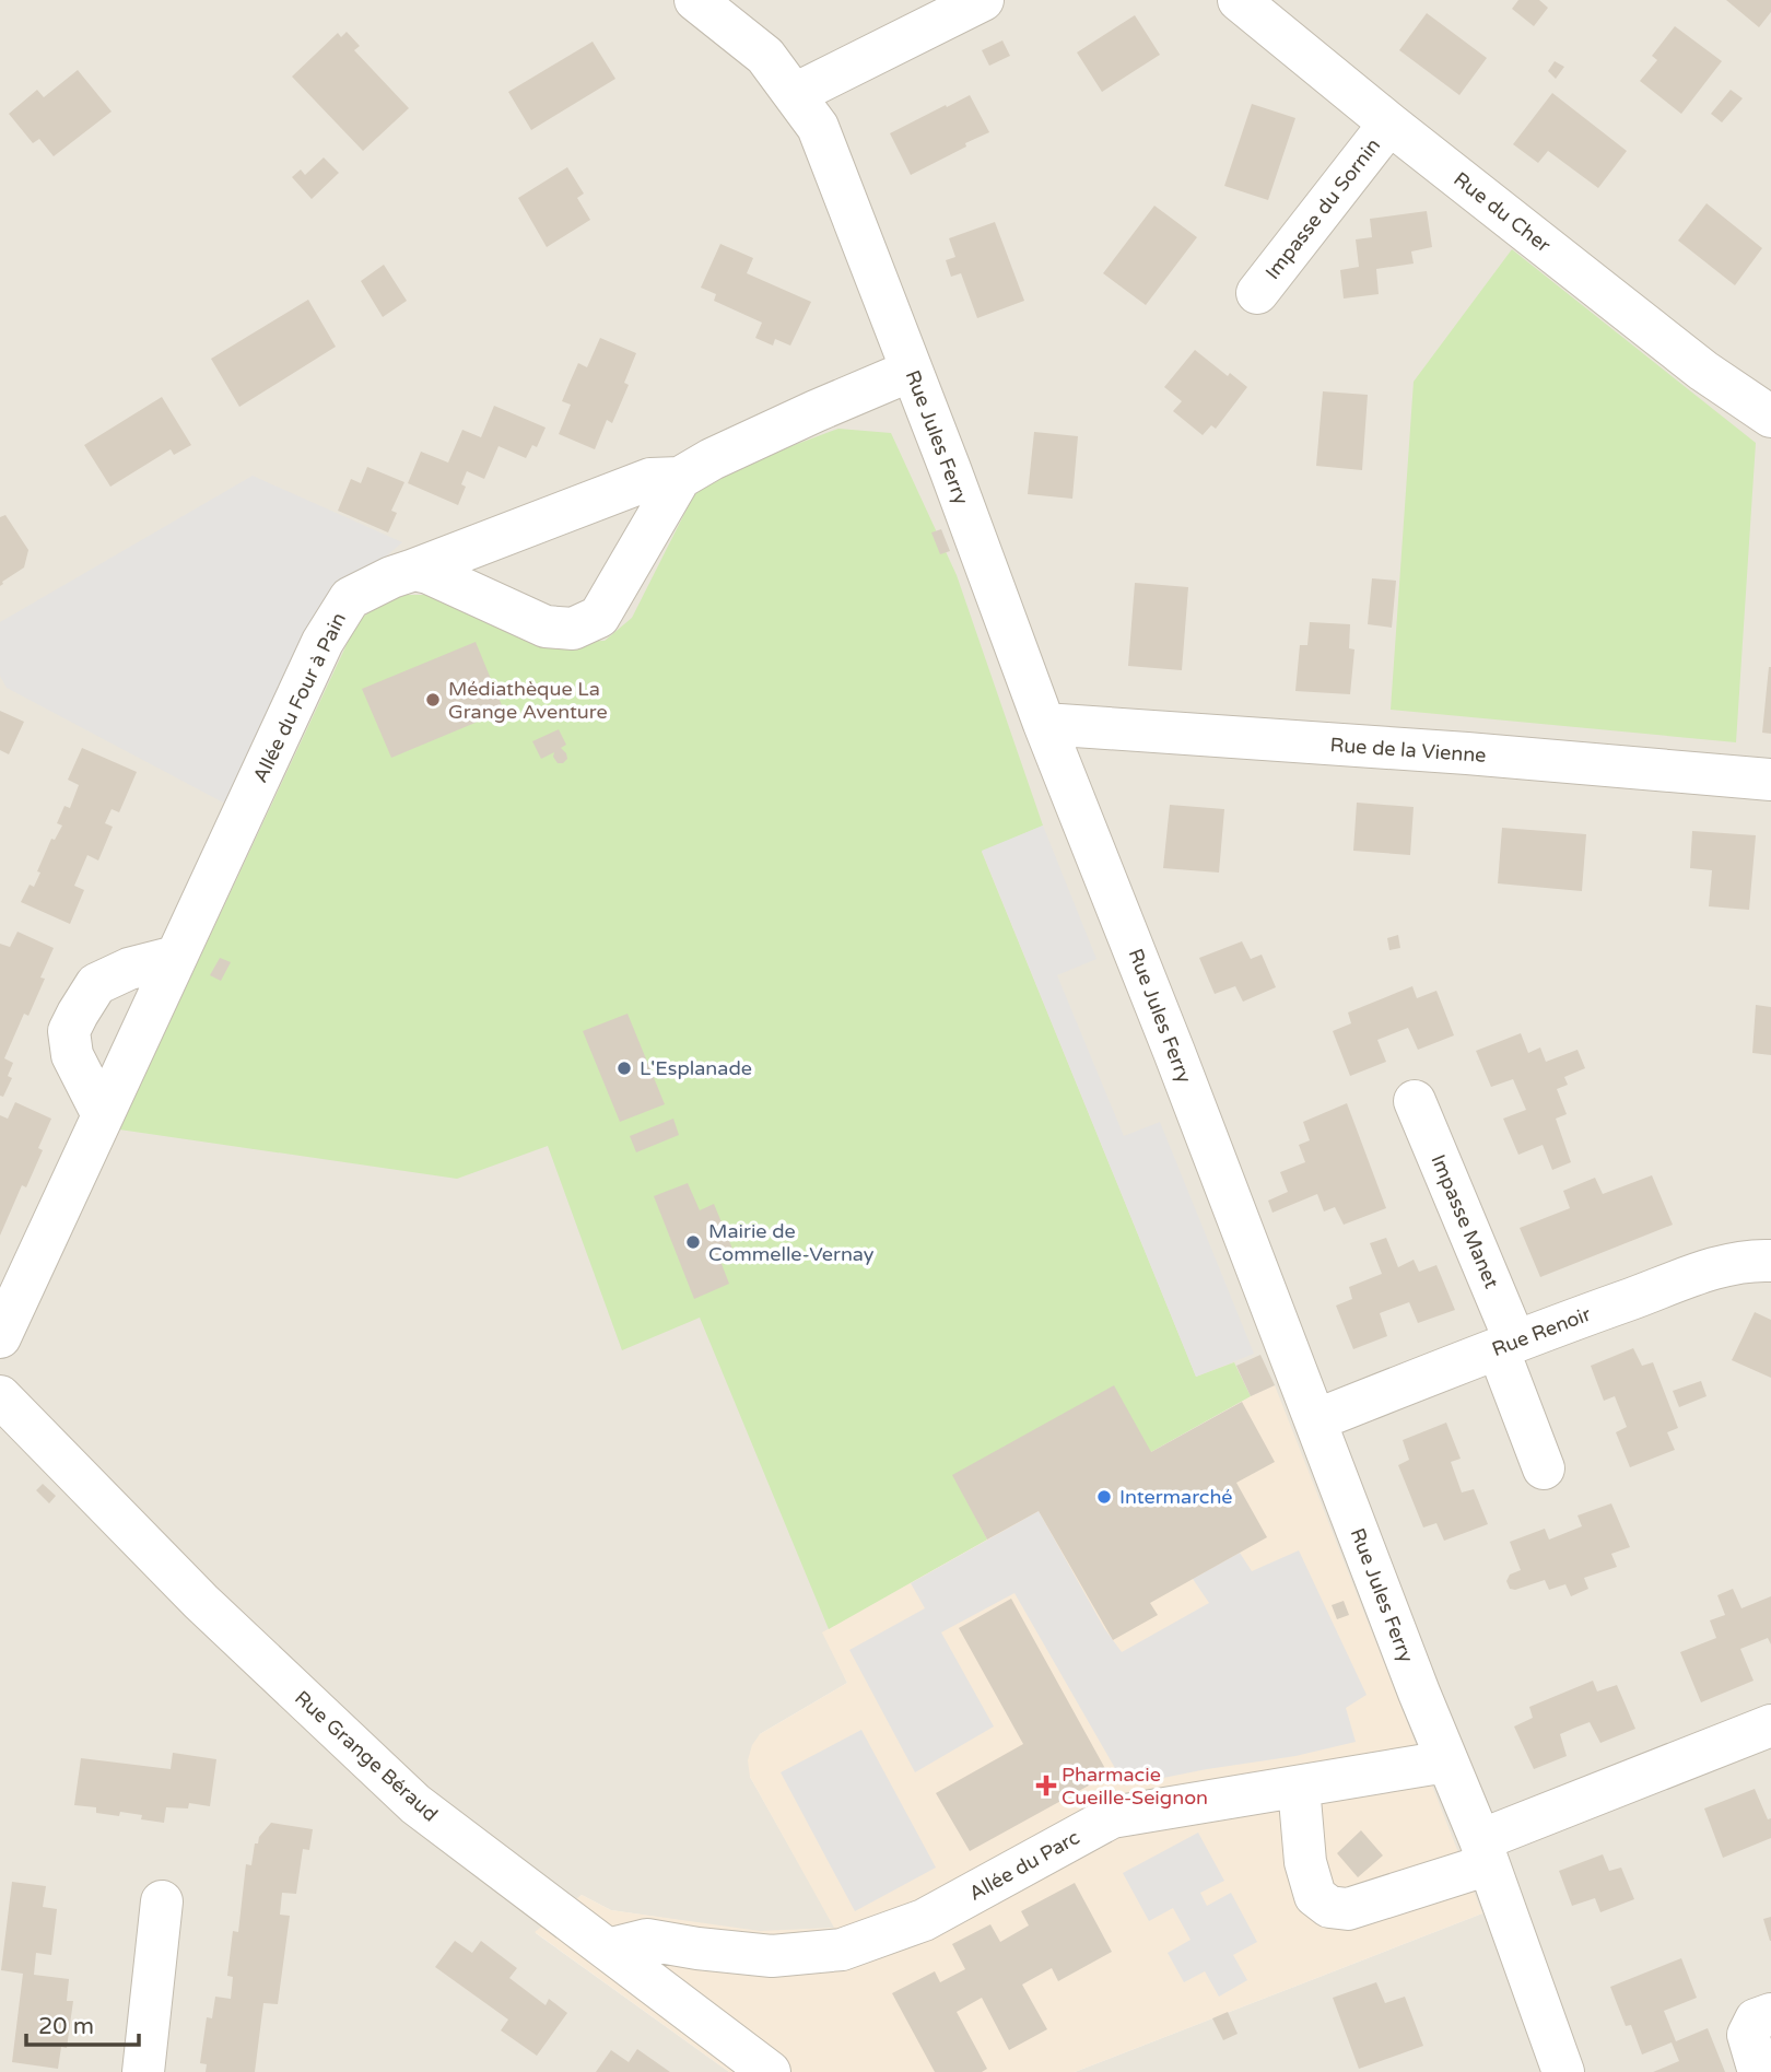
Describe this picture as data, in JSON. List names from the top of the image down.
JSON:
{
  "streets": {
    "street": [
      "Impasse du Sornin",
      "Rue du Cher",
      "Rue Jules Ferry",
      "Allée du Four à Pain",
      "Rue de la Vienne",
      "Impasse Manet",
      "Rue Renoir",
      "Rue Grange Béraud",
      "Allée du Parc"
    ]
  },
  "crossings": [
    ["Impasse du Sornin", "Rue du Cher"],
    ["Rue Jules Ferry", "Rue de la Vienne"],
    ["Rue Jules Ferry", "Rue Renoir"],
    ["Rue Jules Ferry", "Allée du Parc"],
    ["Impasse Manet", "Rue Renoir"],
    ["Rue Grange Béraud", "Allée du Parc"]
  ],
  "places": {
    "other": [
      "Médiathèque La Grange Aventure",
      "L'Esplanade",
      "Mairie de Commelle-Vernay",
      "Intermarché"
    ],
    "health": ["Pharmacie Cueille-Seignon"]
  },
  "scale_bar": "20 m"
}
